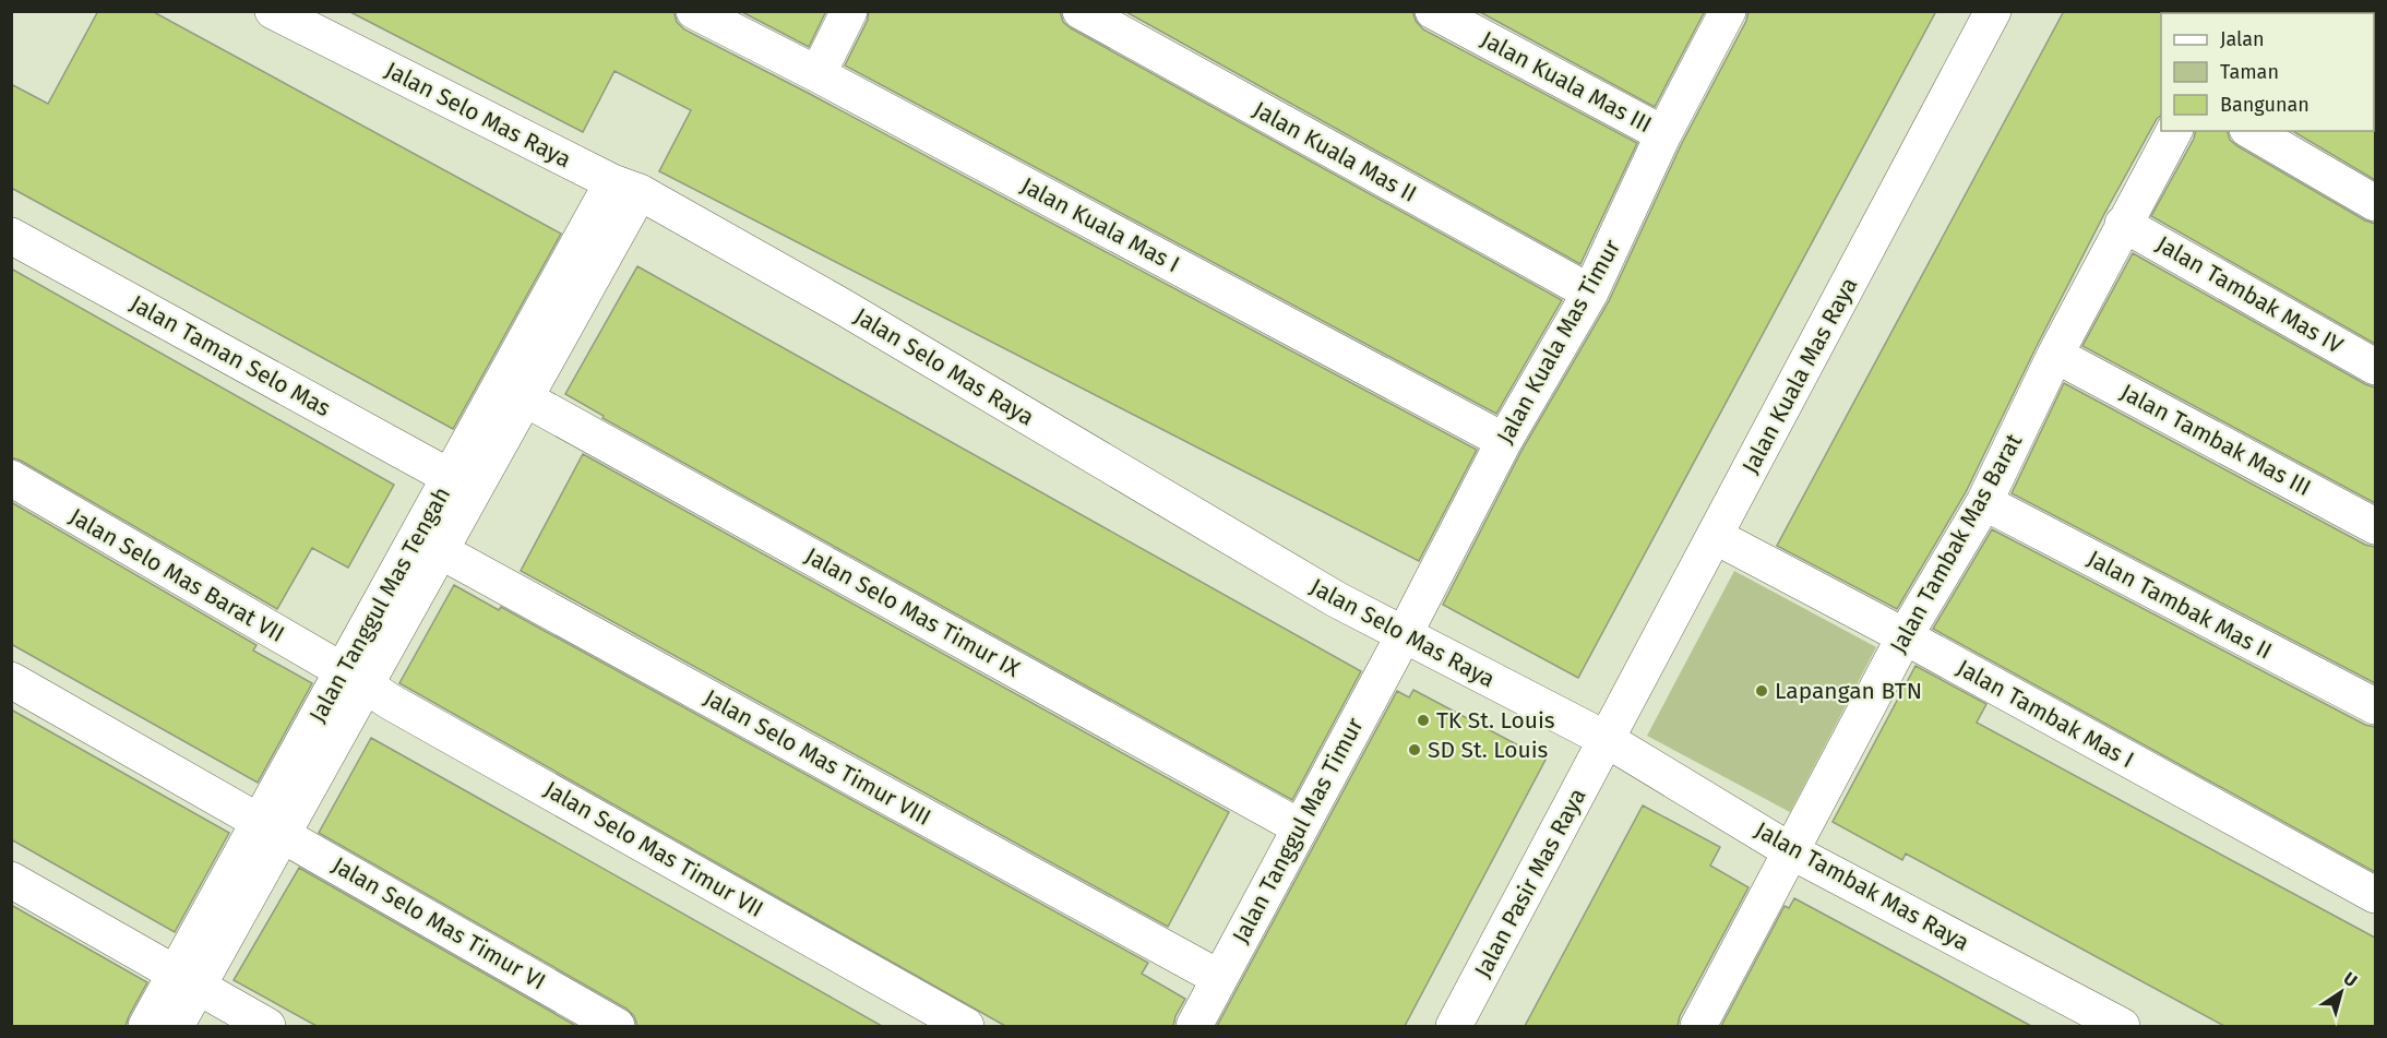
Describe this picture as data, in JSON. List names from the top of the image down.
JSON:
{
  "streets": {
    "street": [
      "Jalan Kuala Mas III",
      "Jalan Selo Mas Raya",
      "Jalan Kuala Mas II",
      "Jalan Kuala Mas I",
      "Jalan Tambak Mas IV",
      "Jalan Kuala Mas Timur",
      "Jalan Taman Selo Mas",
      "Jalan Kuala Mas Raya",
      "Jalan Tambak Mas III",
      "Jalan Tambak Mas Barat",
      "Jalan Selo Mas Barat VII",
      "Jalan Tanggul Mas Tengah",
      "Jalan Tambak Mas II",
      "Jalan Selo Mas Timur IX",
      "Jalan Tambak Mas I",
      "Jalan Selo Mas Timur VIII",
      "Jalan Tanggul Mas Timur",
      "Jalan Selo Mas Timur VII",
      "Jalan Pasir Mas Raya",
      "Jalan Tambak Mas Raya",
      "Jalan Selo Mas Timur VI"
    ]
  },
  "crossings": [
    ["Jalan Kuala Mas III", "Jalan Kuala Mas Timur"],
    ["Jalan Selo Mas Raya", "Jalan Kuala Mas Timur"],
    ["Jalan Selo Mas Raya", "Jalan Kuala Mas Raya"],
    ["Jalan Selo Mas Raya", "Jalan Tanggul Mas Tengah"],
    ["Jalan Selo Mas Raya", "Jalan Tanggul Mas Timur"],
    ["Jalan Selo Mas Raya", "Jalan Pasir Mas Raya"],
    ["Jalan Selo Mas Raya", "Jalan Tambak Mas Raya"],
    ["Jalan Kuala Mas II", "Jalan Kuala Mas Timur"],
    ["Jalan Kuala Mas I", "Jalan Kuala Mas Timur"],
    ["Jalan Tambak Mas IV", "Jalan Tambak Mas Barat"],
    ["Jalan Kuala Mas Timur", "Jalan Tanggul Mas Timur"],
    ["Jalan Taman Selo Mas", "Jalan Tanggul Mas Tengah"],
    ["Jalan Kuala Mas Raya", "Jalan Tambak Mas I"],
    ["Jalan Kuala Mas Raya", "Jalan Pasir Mas Raya"],
    ["Jalan Kuala Mas Raya", "Jalan Tambak Mas Raya"],
    ["Jalan Tambak Mas III", "Jalan Tambak Mas Barat"],
    ["Jalan Tambak Mas Barat", "Jalan Tambak Mas II"],
    ["Jalan Tambak Mas Barat", "Jalan Tambak Mas I"],
    ["Jalan Tambak Mas Barat", "Jalan Tambak Mas Raya"],
    ["Jalan Selo Mas Barat VII", "Jalan Tanggul Mas Tengah"],
    ["Jalan Selo Mas Barat VII", "Jalan Selo Mas Timur VII"],
    ["Jalan Tanggul Mas Tengah", "Jalan Selo Mas Timur IX"],
    ["Jalan Tanggul Mas Tengah", "Jalan Selo Mas Timur VIII"],
    ["Jalan Tanggul Mas Tengah", "Jalan Selo Mas Timur VII"],
    ["Jalan Tanggul Mas Tengah", "Jalan Selo Mas Timur VI"],
    ["Jalan Selo Mas Timur IX", "Jalan Tanggul Mas Timur"],
    ["Jalan Selo Mas Timur VIII", "Jalan Tanggul Mas Timur"],
    ["Jalan Pasir Mas Raya", "Jalan Tambak Mas Raya"]
  ],
  "places": ["Lapangan BTN", "TK St. Louis", "SD St. Louis"],
  "legend": ["Jalan", "Taman", "Bangunan"],
  "north": "top right"
}
